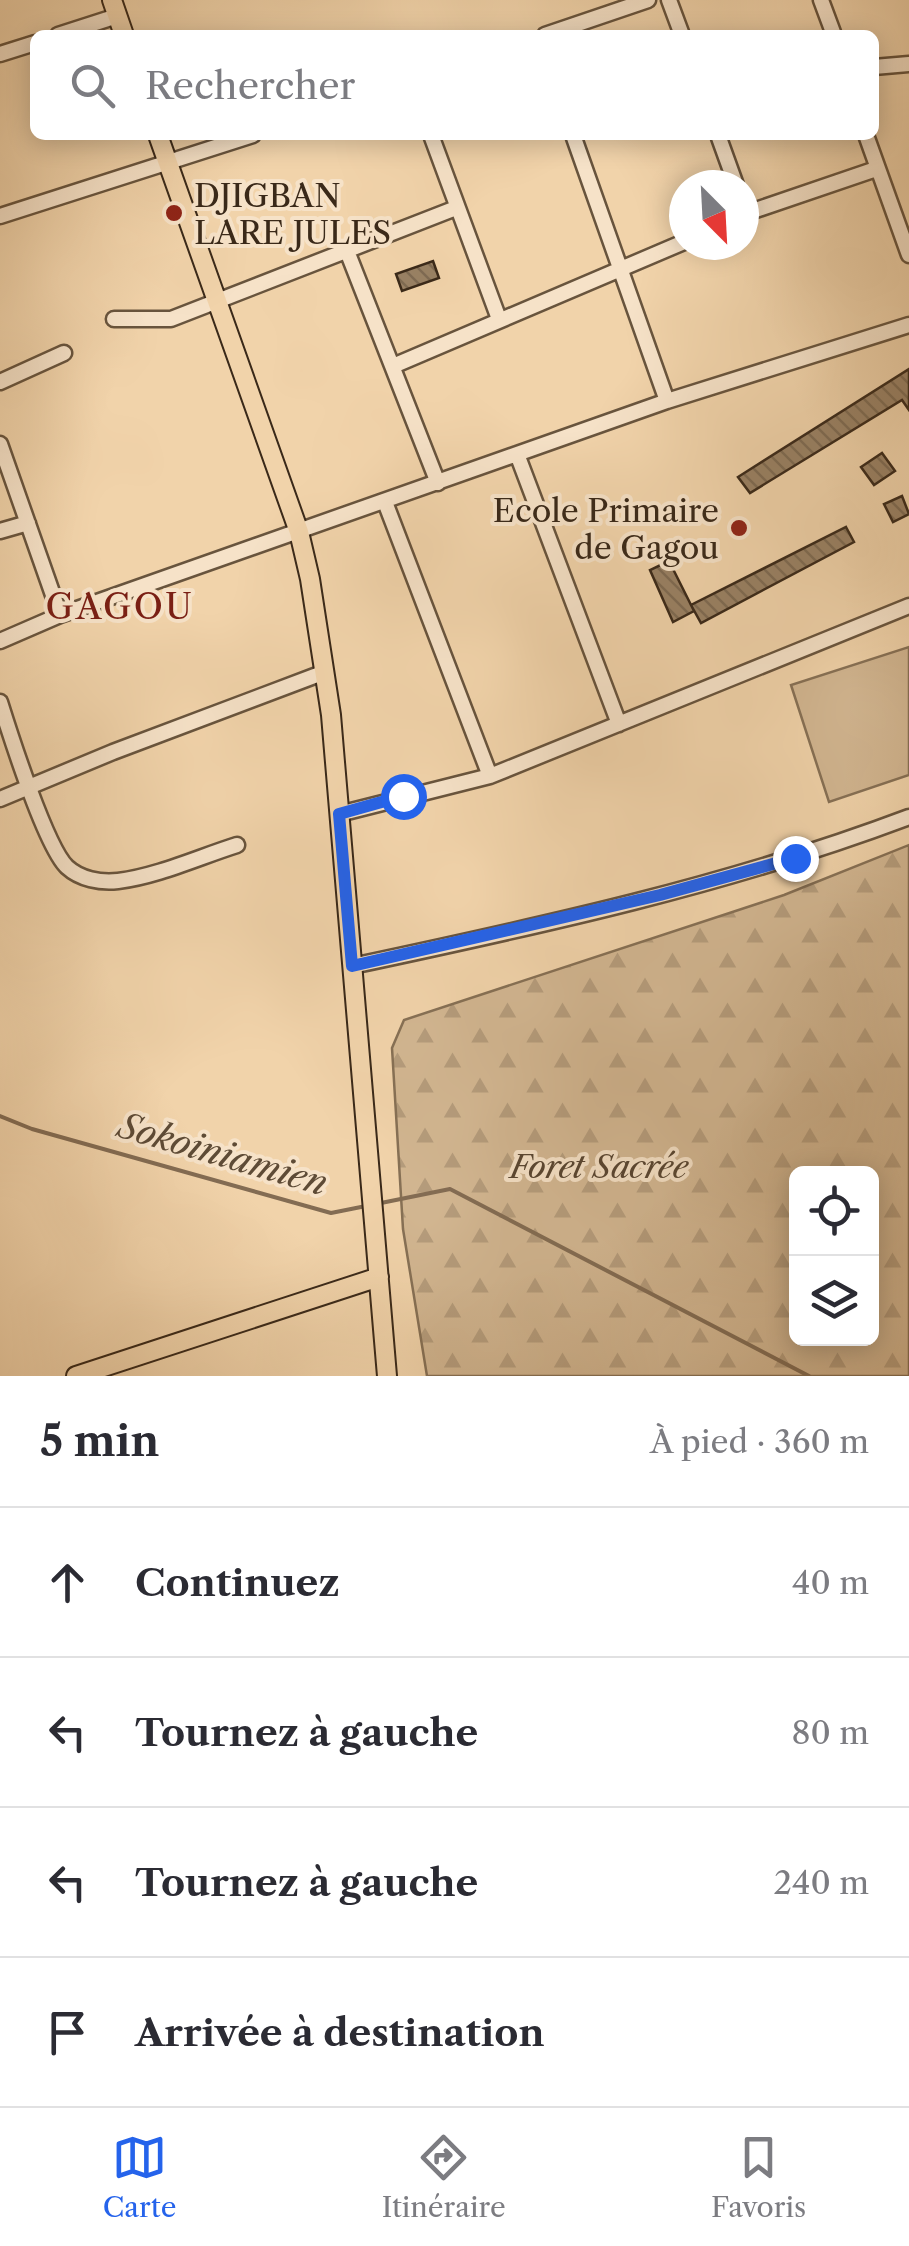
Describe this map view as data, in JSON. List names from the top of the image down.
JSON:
{
  "districts": ["GAGOU"],
  "water": ["Sokoiniamien"],
  "parks": ["Foret Sacrée"],
  "places": ["DJIGBAN LARE JULES", "Ecole Primaire de Gagou"],
  "north": "bottom right",
  "page": {
    "search": "Rechercher",
    "heading": ["5 min", "À pied · 360 m"],
    "list": [
      ["Continuez", "40 m"],
      ["Tournez à gauche", "80 m"],
      ["Tournez à gauche", "240 m"],
      "Arrivée à destination"
    ],
    "nav": ["Carte", "Itinéraire", "Favoris"]
  }
}
